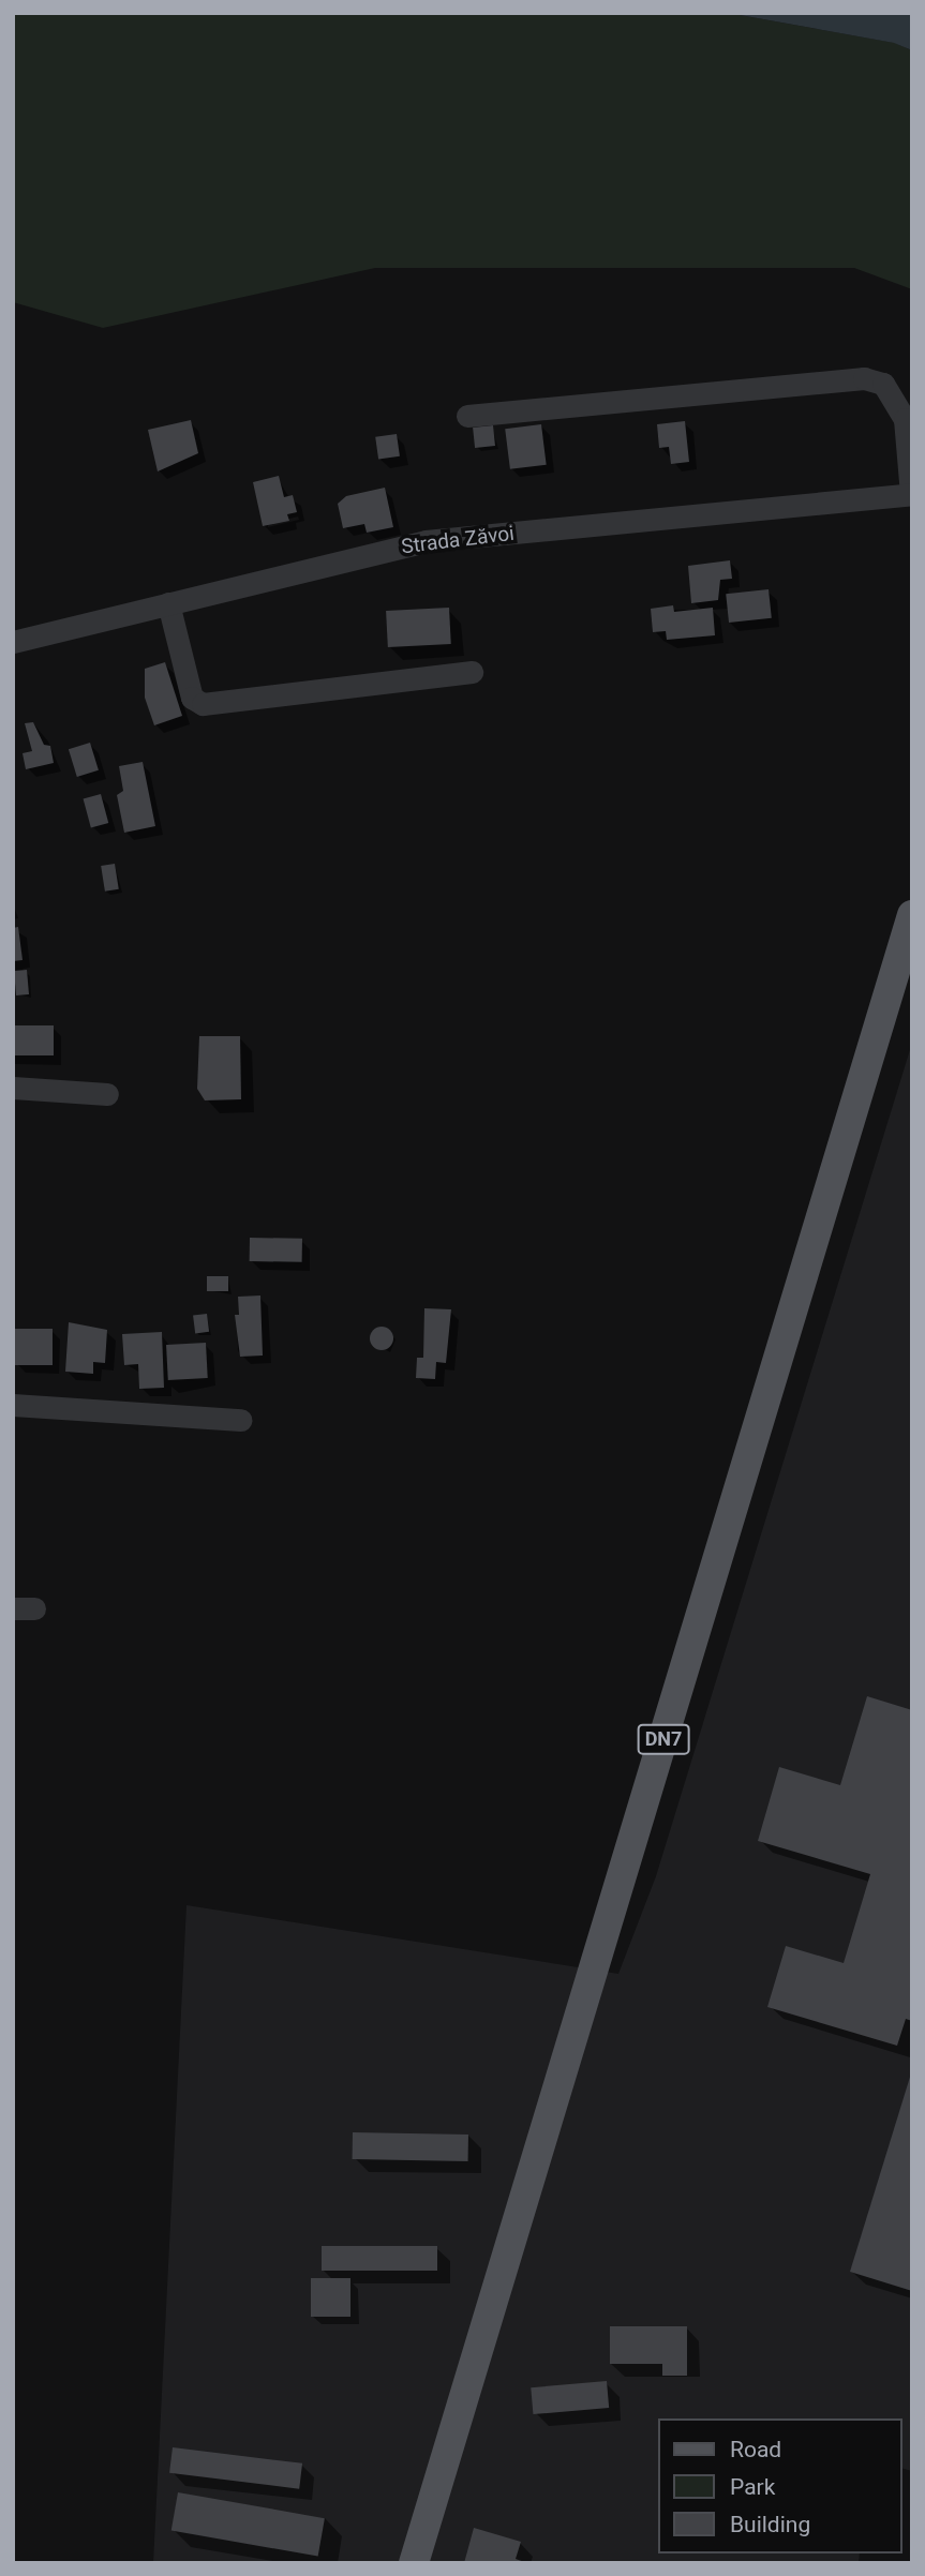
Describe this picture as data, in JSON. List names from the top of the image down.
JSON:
{
  "streets": {
    "main road": ["DN7"],
    "street": ["Strada Zăvoi"]
  },
  "legend": ["Road", "Park", "Building"]
}
